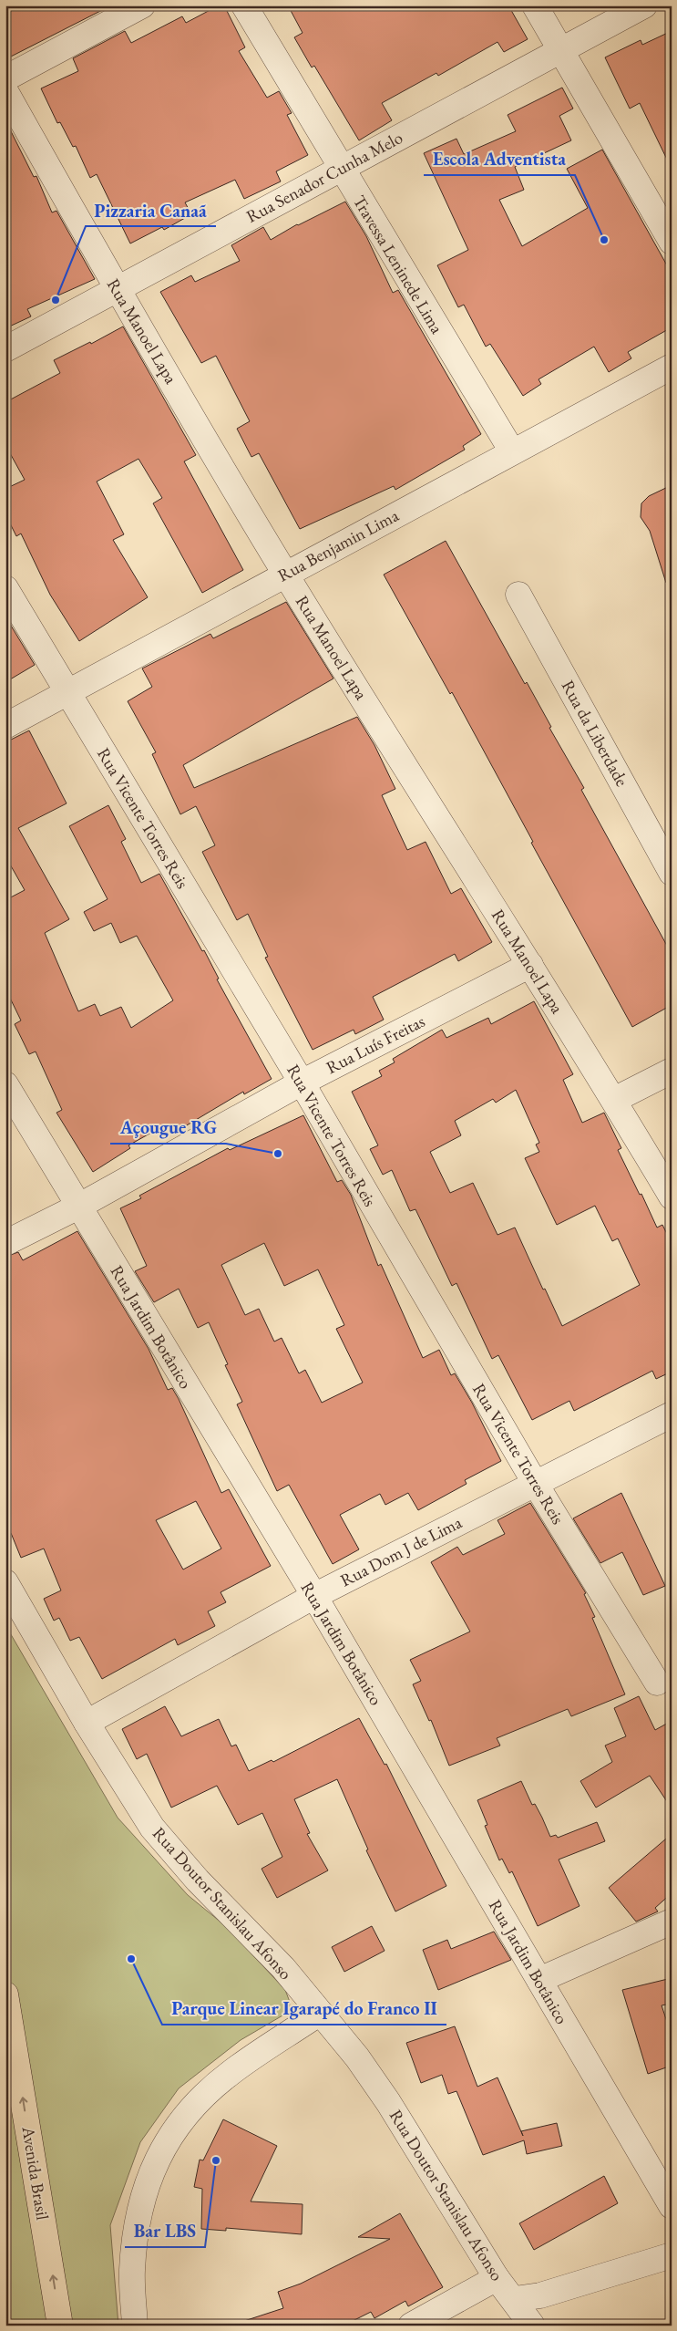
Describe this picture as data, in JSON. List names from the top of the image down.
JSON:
{
  "streets": {
    "highway": ["Avenida Brasil"],
    "street": [
      "Rua Senador Cunha Melo",
      "Travessa Leninede Lima",
      "Rua Manoel Lapa",
      "Rua Benjamin Lima",
      "Rua da Liberdade",
      "Rua Vicente Torres Reis",
      "Rua Luís Freitas",
      "Rua Jardim Botânico",
      "Rua Dom J de Lima",
      "Rua Doutor Stanislau Afonso"
    ]
  },
  "crossings": [
    ["Rua Senador Cunha Melo", "Travessa Leninede Lima"],
    ["Rua Senador Cunha Melo", "Rua Manoel Lapa"],
    ["Travessa Leninede Lima", "Rua Benjamin Lima"],
    ["Rua Manoel Lapa", "Rua Benjamin Lima"],
    ["Rua Manoel Lapa", "Rua Luís Freitas"],
    ["Rua Benjamin Lima", "Rua Vicente Torres Reis"],
    ["Rua Vicente Torres Reis", "Rua Luís Freitas"],
    ["Rua Vicente Torres Reis", "Rua Dom J de Lima"],
    ["Rua Luís Freitas", "Rua Jardim Botânico"],
    ["Rua Jardim Botânico", "Rua Dom J de Lima"],
    ["Rua Dom J de Lima", "Rua Doutor Stanislau Afonso"]
  ],
  "one_way": ["Avenida Brasil"],
  "places": [
    "Escola Adventista",
    "Pizzaria Canaã",
    "Açougue RG",
    "Parque Linear Igarapé do Franco II",
    "Bar LBS"
  ]
}
